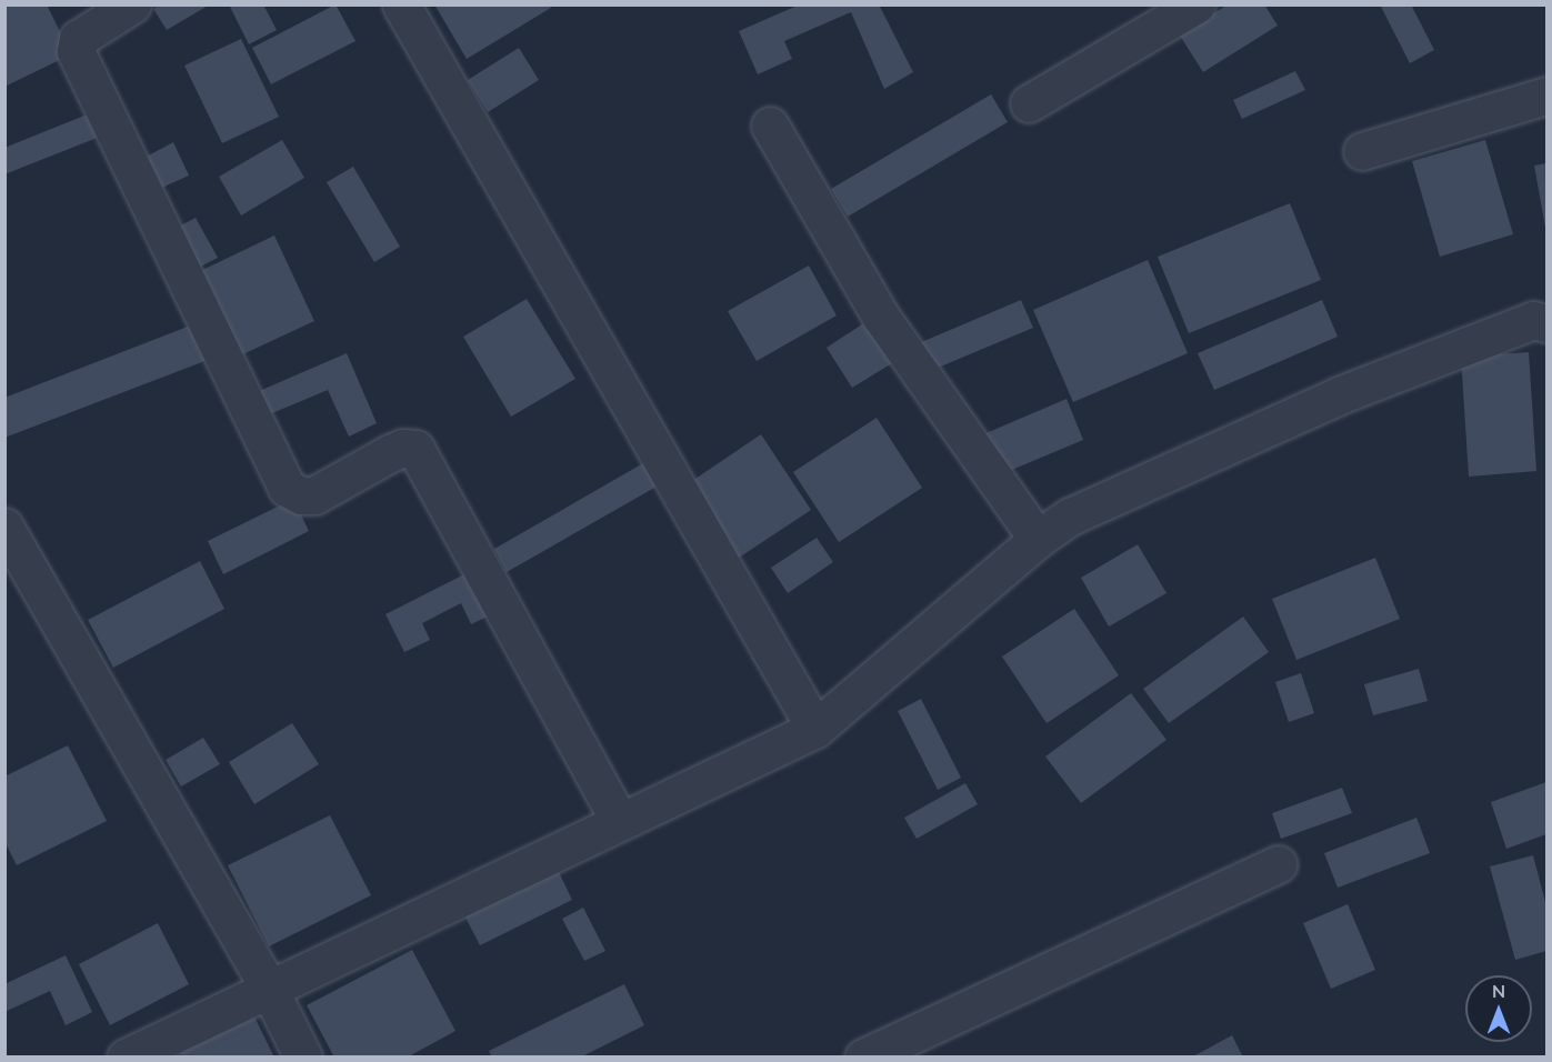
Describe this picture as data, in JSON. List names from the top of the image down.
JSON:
{
  "north": "top"
}
